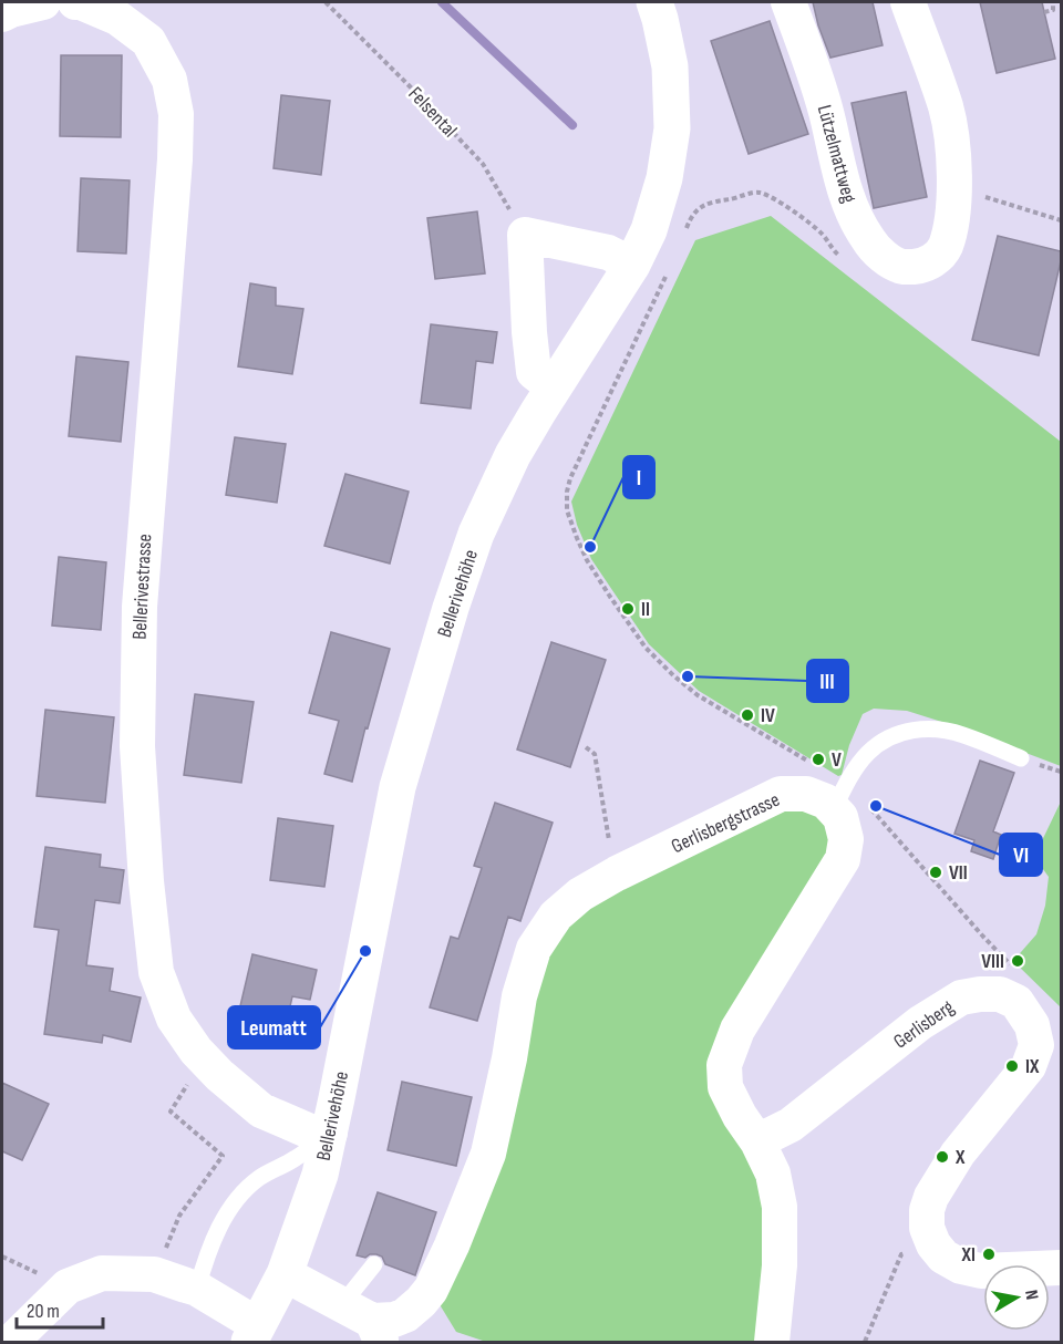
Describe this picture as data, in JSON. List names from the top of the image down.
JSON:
{
  "streets": {
    "main road": ["Bellerivehöhe"],
    "street": [
      "Lützelmattweg",
      "Bellerivestrasse",
      "Gerlisbergstrasse",
      "Gerlisberg"
    ],
    "path": ["Felsental"]
  },
  "crossings": [
    ["Bellerivestrasse", "Bellerivehöhe"]
  ],
  "places": [
    "I",
    "II",
    "III",
    "IV",
    "V",
    "VI",
    "VII",
    "Leumatt",
    "VIII",
    "IX",
    "X",
    "XI"
  ],
  "scale_bar": "20 m",
  "north": "right"
}
